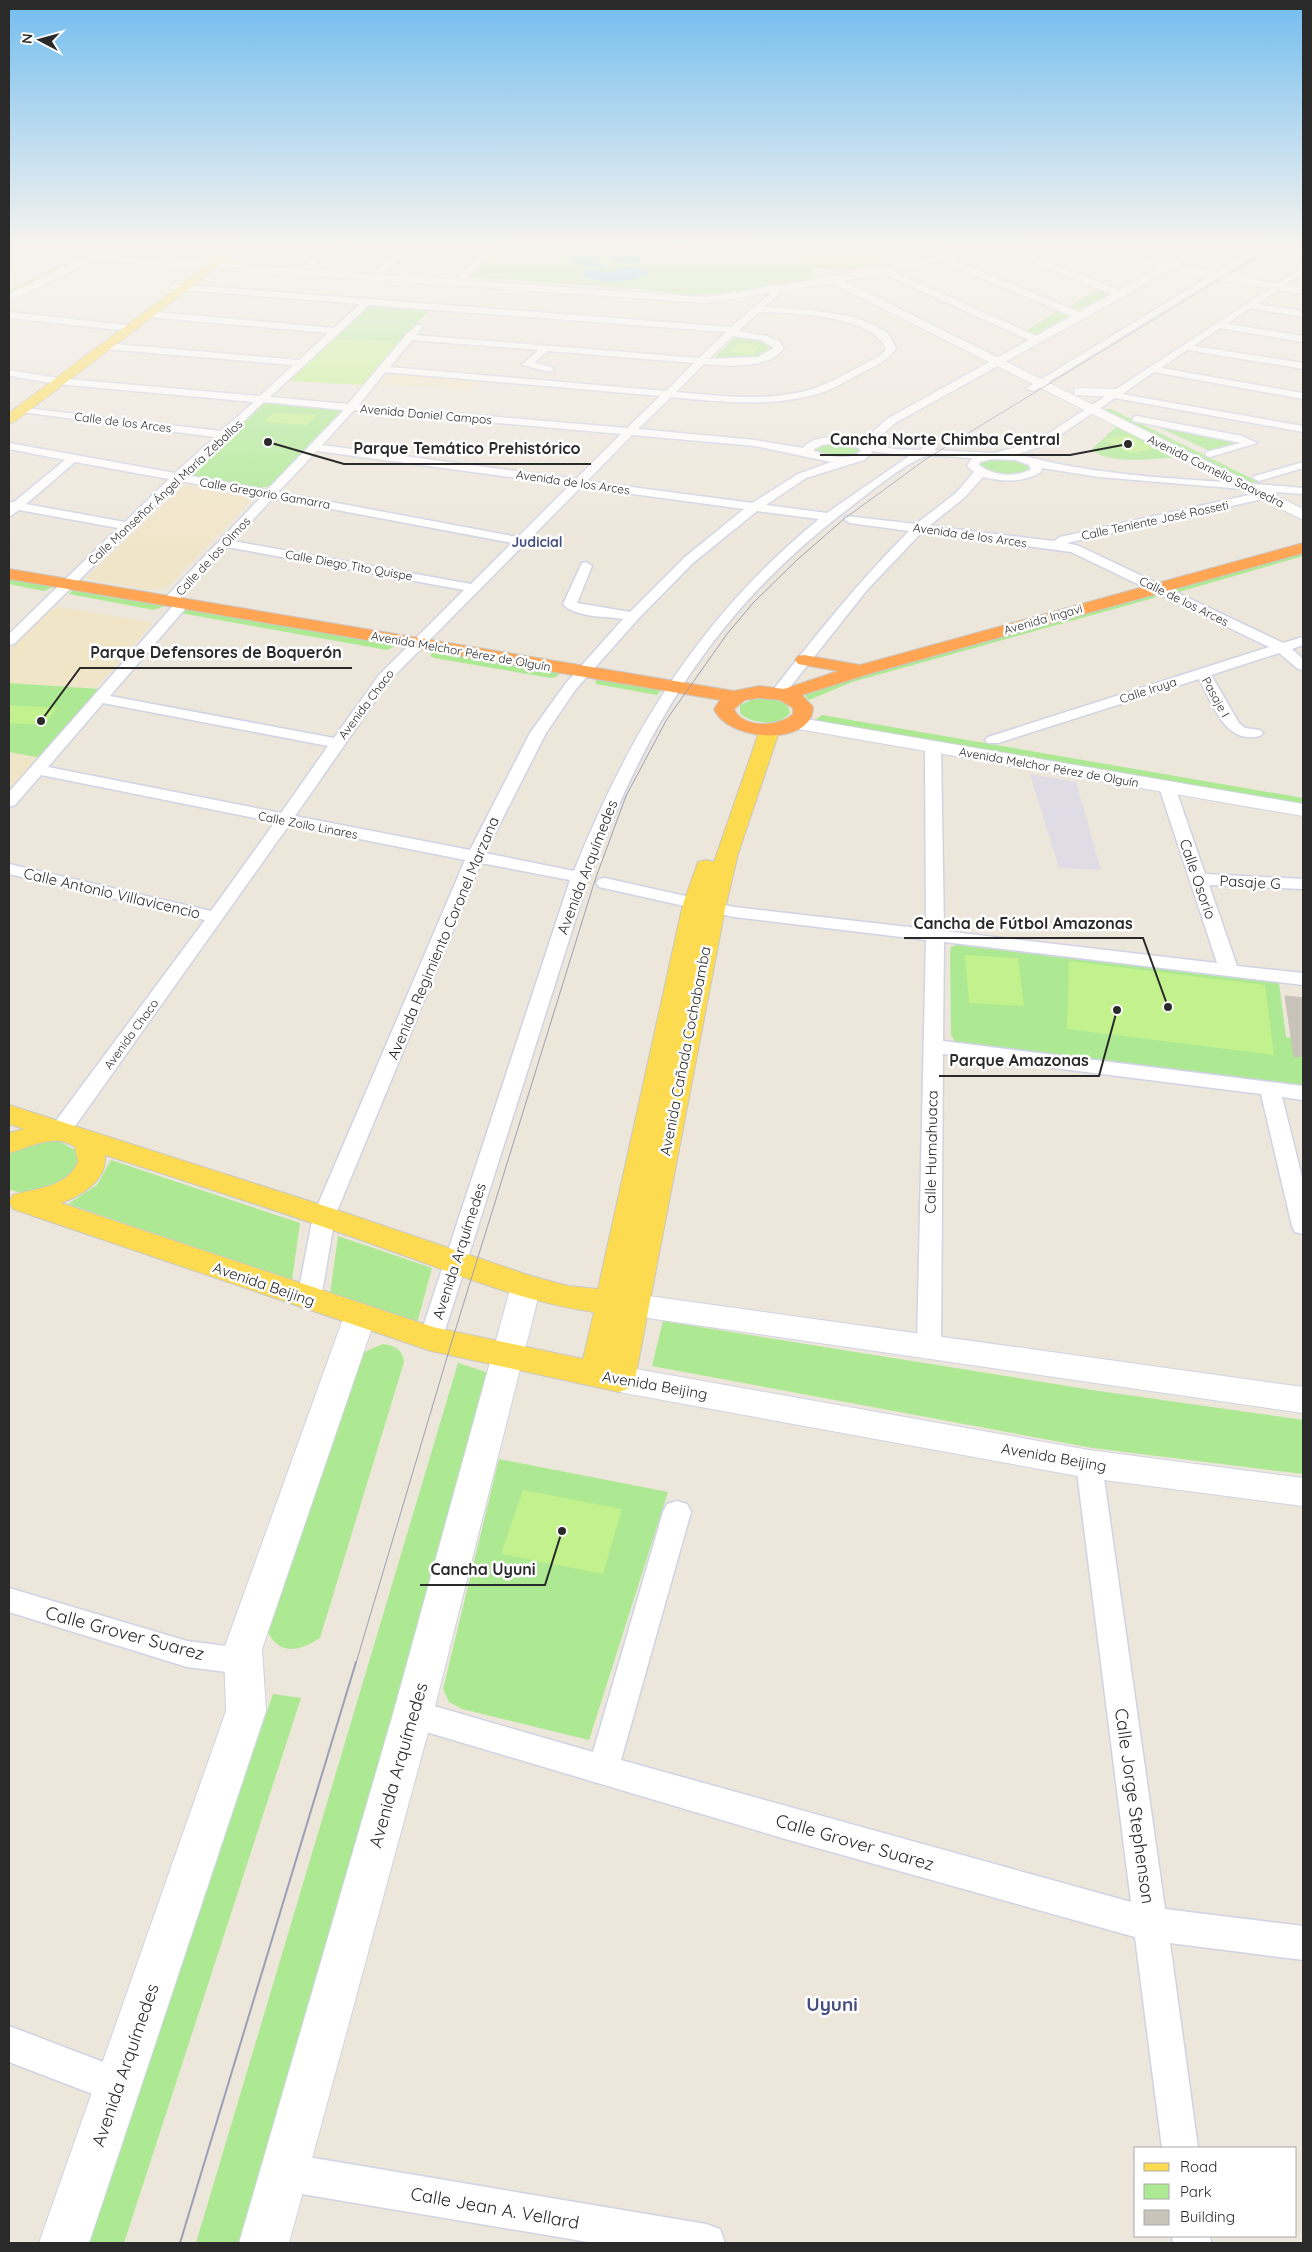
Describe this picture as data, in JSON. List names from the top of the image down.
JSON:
{
  "streets": {
    "highway": ["Avenida Ingavi", "Avenida Melchor Pérez de Olguín"],
    "main road": [
      "Avenida Cornelio Saavedra",
      "Avenida Arquímedes",
      "Avenida Cañada Cochabamba",
      "Avenida Beijing"
    ],
    "street": [
      "Avenida Daniel Campos",
      "Calle de los Arces",
      "Avenida de los Arces",
      "Calle Monseñor Ángel María Zeballos",
      "Calle Gregorio Gamarra",
      "Calle Teniente José Rosseti",
      "Calle de los Olmos",
      "Calle Diego Tito Quispe",
      "Calle Iruya",
      "Pasaje I",
      "Avenida Chaco",
      "Calle Zoilo Linares",
      "Calle Osorio",
      "Pasaje G",
      "Calle Antonio Villavicencio",
      "Avenida Regimiento Coronel Marzana",
      "Calle Humahuaca",
      "Calle Grover Suarez",
      "Calle Jorge Stephenson",
      "Calle Jean A. Vellard"
    ]
  },
  "crossings": [
    ["Avenida Daniel Campos", "Calle Monseñor Ángel María Zeballos"],
    ["Avenida Daniel Campos", "Calle de los Olmos"],
    ["Avenida Daniel Campos", "Avenida Chaco"],
    ["Avenida Daniel Campos", "Avenida Regimiento Coronel Marzana"],
    ["Calle de los Arces", "Avenida de los Arces"],
    ["Calle de los Arces", "Calle Monseñor Ángel María Zeballos"],
    ["Calle de los Arces", "Calle Teniente José Rosseti"],
    ["Calle de los Arces", "Avenida Ingavi"],
    ["Calle de los Arces", "Calle Iruya"],
    ["Avenida Cornelio Saavedra", "Calle Teniente José Rosseti"],
    ["Avenida de los Arces", "Calle Teniente José Rosseti"],
    ["Avenida de los Arces", "Calle de los Olmos"],
    ["Avenida de los Arces", "Avenida Chaco"],
    ["Avenida de los Arces", "Avenida Arquímedes"],
    ["Avenida de los Arces", "Avenida Regimiento Coronel Marzana"],
    ["Calle Monseñor Ángel María Zeballos", "Calle Gregorio Gamarra"],
    ["Calle Monseñor Ángel María Zeballos", "Avenida Melchor Pérez de Olguín"],
    ["Calle Gregorio Gamarra", "Calle de los Olmos"],
    ["Calle Gregorio Gamarra", "Avenida Chaco"],
    ["Calle de los Olmos", "Calle Diego Tito Quispe"],
    ["Calle de los Olmos", "Avenida Melchor Pérez de Olguín"],
    ["Calle de los Olmos", "Calle Zoilo Linares"],
    ["Calle Diego Tito Quispe", "Avenida Chaco"],
    ["Avenida Ingavi", "Avenida Melchor Pérez de Olguín"],
    ["Avenida Ingavi", "Avenida Cañada Cochabamba"],
    ["Avenida Melchor Pérez de Olguín", "Calle Iruya"],
    ["Avenida Melchor Pérez de Olguín", "Avenida Chaco"],
    ["Avenida Melchor Pérez de Olguín", "Avenida Arquímedes"],
    ["Avenida Melchor Pérez de Olguín", "Calle Osorio"],
    ["Avenida Melchor Pérez de Olguín", "Avenida Regimiento Coronel Marzana"],
    ["Avenida Melchor Pérez de Olguín", "Calle Humahuaca"],
    ["Calle Iruya", "Pasaje I"],
    ["Avenida Chaco", "Calle Zoilo Linares"],
    ["Avenida Chaco", "Calle Antonio Villavicencio"],
    ["Calle Zoilo Linares", "Avenida Arquímedes"],
    ["Calle Zoilo Linares", "Avenida Regimiento Coronel Marzana"],
    ["Avenida Arquímedes", "Avenida Beijing"],
    ["Avenida Arquímedes", "Calle Grover Suarez"],
    ["Avenida Arquímedes", "Calle Jean A. Vellard"],
    ["Calle Osorio", "Pasaje G"],
    ["Avenida Regimiento Coronel Marzana", "Avenida Beijing"],
    ["Avenida Cañada Cochabamba", "Avenida Beijing"],
    ["Avenida Beijing", "Calle Jorge Stephenson"],
    ["Calle Grover Suarez", "Calle Jorge Stephenson"]
  ],
  "districts": ["Judicial", "Uyuni"],
  "places": [
    "Parque Temático Prehistórico",
    "Cancha Norte Chimba Central",
    "Parque Defensores de Boquerón",
    "Cancha de Fútbol Amazonas",
    "Parque Amazonas",
    "Cancha Uyuni"
  ],
  "legend": ["Road", "Park", "Building"],
  "north": "left"
}
